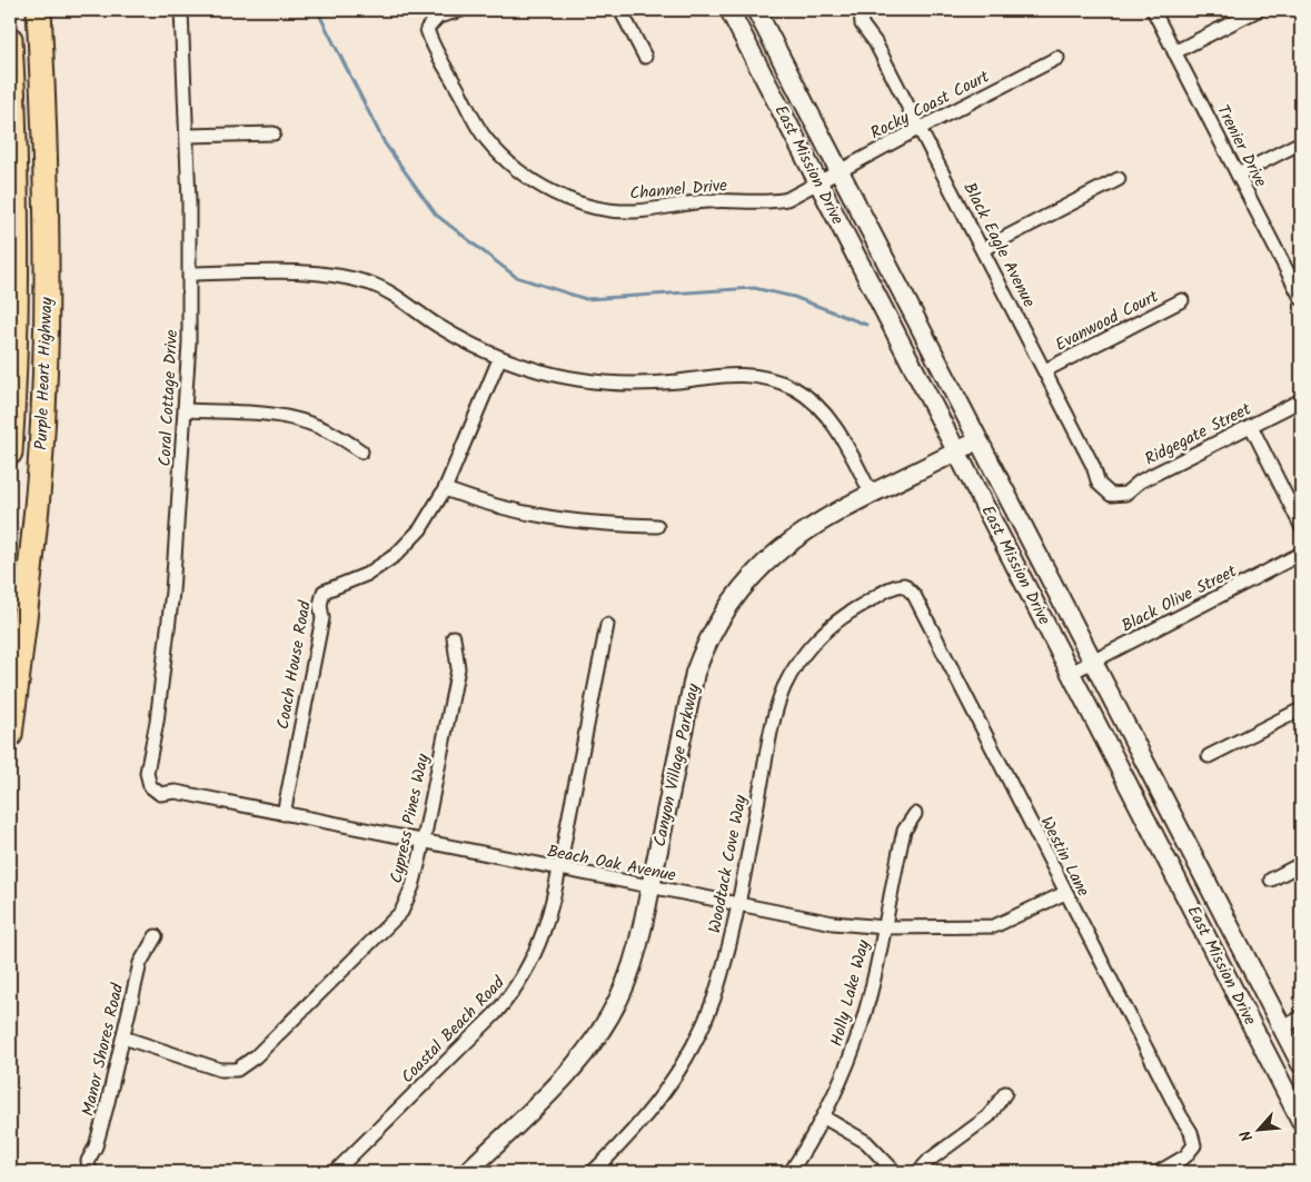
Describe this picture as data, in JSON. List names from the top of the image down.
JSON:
{
  "streets": {
    "highway": ["Purple Heart Highway"],
    "street": [
      "Rocky Coast Court",
      "Trenier Drive",
      "East Mission Drive",
      "Channel Drive",
      "Black Eagle Avenue",
      "Evanwood Court",
      "Coral Cottage Drive",
      "Ridgegate Street",
      "Black Olive Street",
      "Coach House Road",
      "Canyon Village Parkway",
      "Cypress Pines Way",
      "Westin Lane",
      "Beach Oak Avenue",
      "Woodtack Cove Way",
      "Holly Lake Way",
      "Coastal Beach Road",
      "Manor Shores Road"
    ]
  },
  "crossings": [
    ["Rocky Coast Court", "East Mission Drive"],
    ["Rocky Coast Court", "Channel Drive"],
    ["Rocky Coast Court", "Black Eagle Avenue"],
    ["East Mission Drive", "Channel Drive"],
    ["East Mission Drive", "Black Olive Street"],
    ["East Mission Drive", "Canyon Village Parkway"],
    ["Black Eagle Avenue", "Evanwood Court"],
    ["Black Eagle Avenue", "Ridgegate Street"],
    ["Coral Cottage Drive", "Beach Oak Avenue"],
    ["Coach House Road", "Beach Oak Avenue"],
    ["Canyon Village Parkway", "Beach Oak Avenue"],
    ["Cypress Pines Way", "Beach Oak Avenue"],
    ["Cypress Pines Way", "Manor Shores Road"],
    ["Westin Lane", "Beach Oak Avenue"],
    ["Westin Lane", "Woodtack Cove Way"],
    ["Beach Oak Avenue", "Woodtack Cove Way"],
    ["Beach Oak Avenue", "Holly Lake Way"],
    ["Beach Oak Avenue", "Coastal Beach Road"]
  ],
  "north": "bottom left"
}
